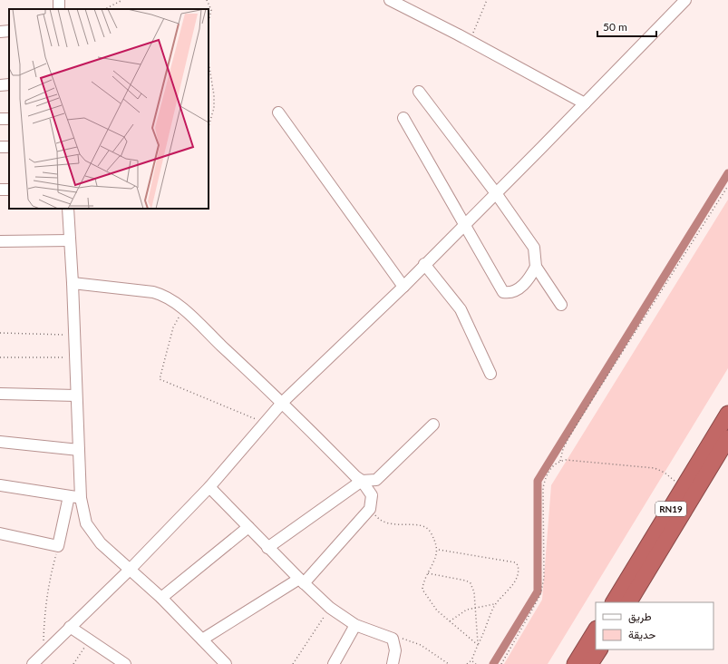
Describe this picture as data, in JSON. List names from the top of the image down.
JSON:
{
  "streets": {
    "highway": ["RN19"]
  },
  "legend": ["طريق", "حديقة"],
  "scale_bar": "50 m"
}
